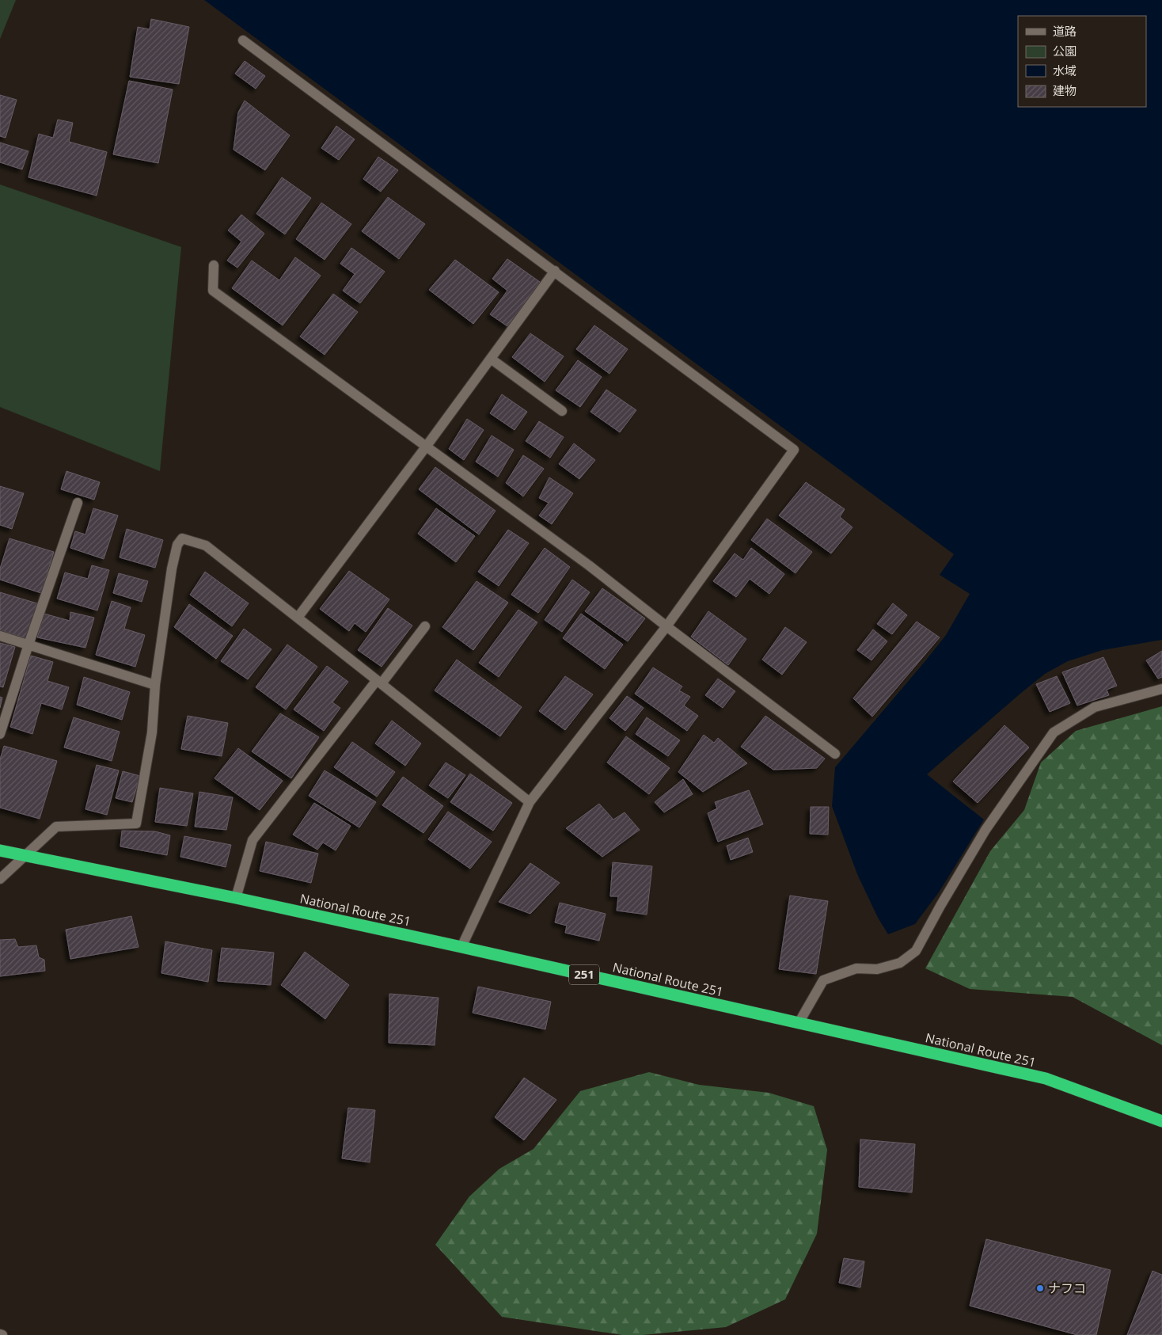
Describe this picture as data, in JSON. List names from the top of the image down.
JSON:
{
  "streets": {
    "highway": ["National Route 251", "251"]
  },
  "places": ["ナフコ"],
  "legend": [
    "道路",
    "公園",
    "水域",
    "建物"
  ]
}
